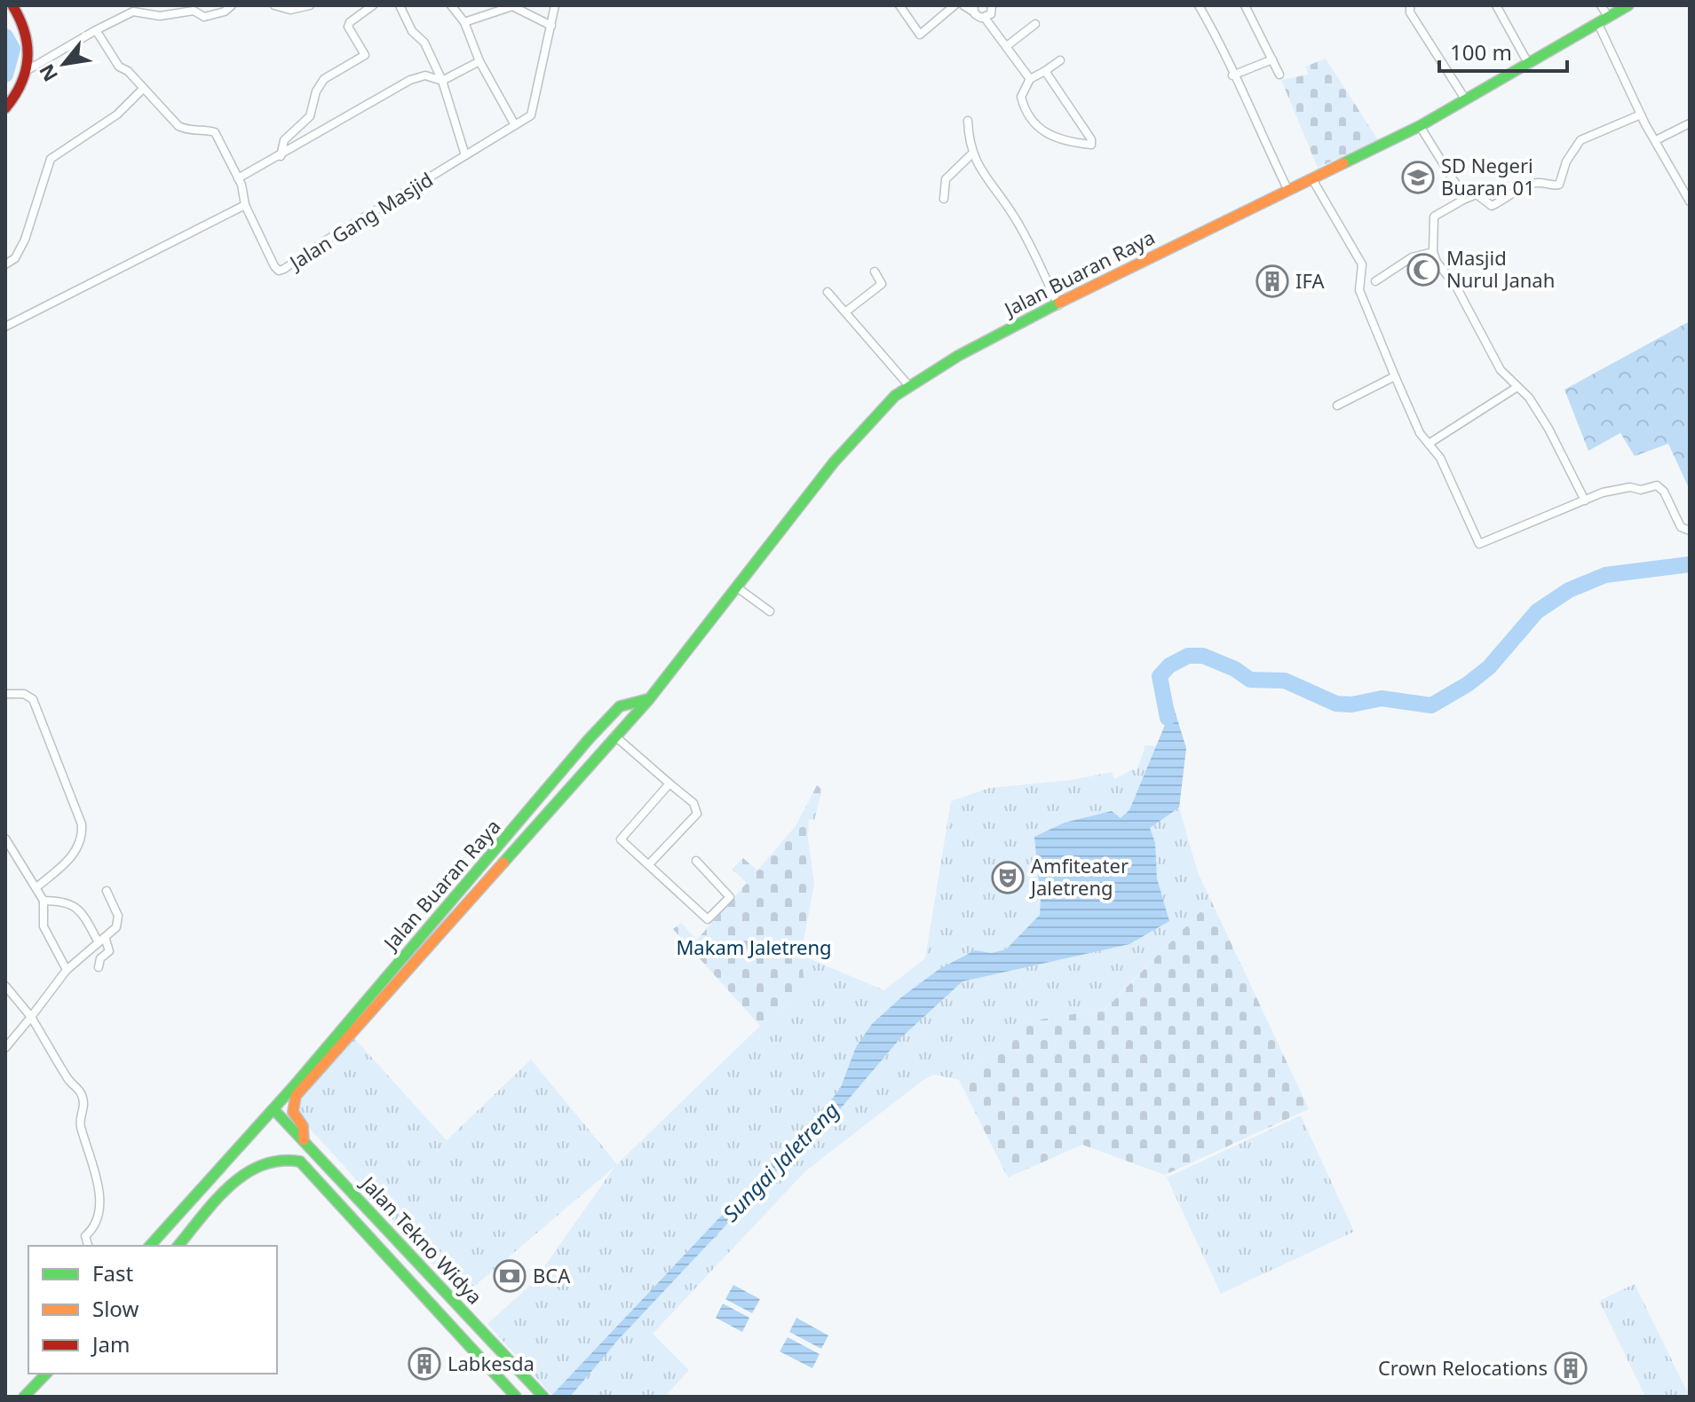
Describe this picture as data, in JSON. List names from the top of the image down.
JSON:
{
  "streets": {
    "main road": ["Jalan Buaran Raya", "Jalan Tekno Widya"],
    "street": ["Jalan Gang Masjid"]
  },
  "crossings": [
    ["Jalan Buaran Raya", "Jalan Tekno Widya"]
  ],
  "water": ["Sungai Jaletreng"],
  "parks": ["Makam Jaletreng"],
  "places": {
    "school or university": ["SD Negeri Buaran 01"],
    "mosque": ["Masjid Nurul Janah"],
    "building": ["IFA", "Labkesda", "Crown Relocations"],
    "theatre": ["Amfiteater Jaletreng"],
    "bank": ["BCA"]
  },
  "legend": ["Fast", "Slow", "Jam"],
  "scale_bar": "100 m",
  "north": "bottom left"
}
